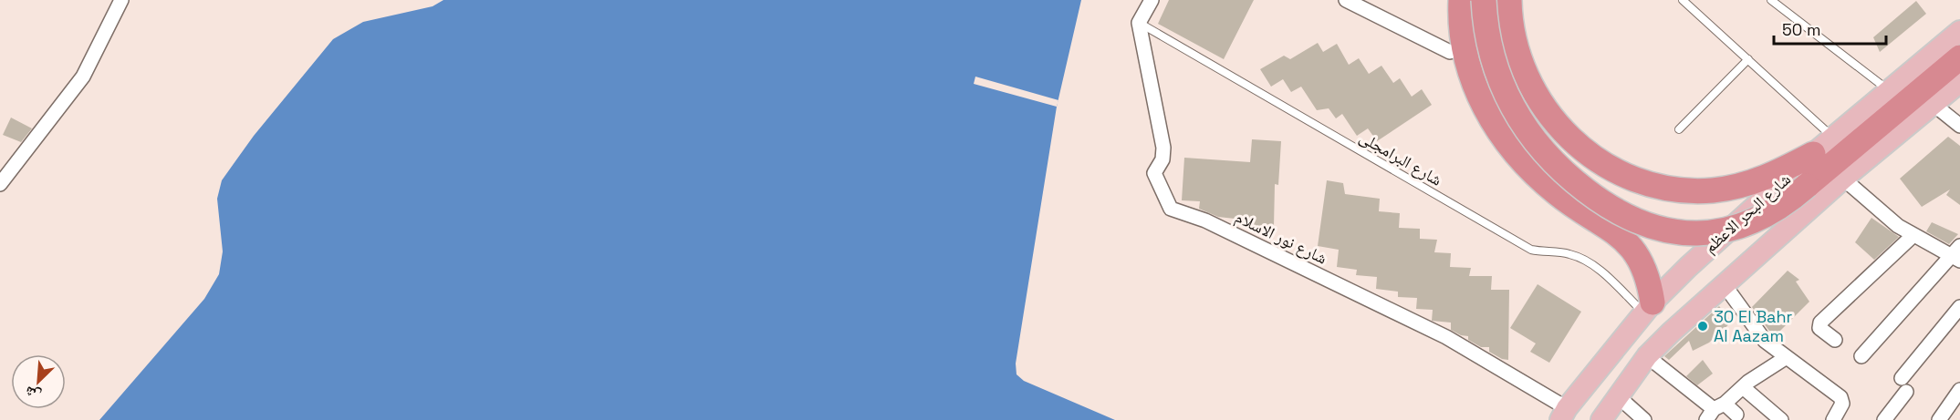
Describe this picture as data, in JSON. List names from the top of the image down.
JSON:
{
  "streets": {
    "main road": ["شارع البحر الاعظم"],
    "street": ["شارع نور الاسلام"],
    "lane": ["شارع البرامجلى"]
  },
  "crossings": [
    ["شارع البرامجلى", "شارع البحر الاعظم"],
    ["شارع البرامجلى", "شارع نور الاسلام"],
    ["شارع البحر الاعظم", "شارع نور الاسلام"]
  ],
  "places": ["30 El Bahr Al Aazam"],
  "scale_bar": "50 m",
  "north": "bottom left"
}
